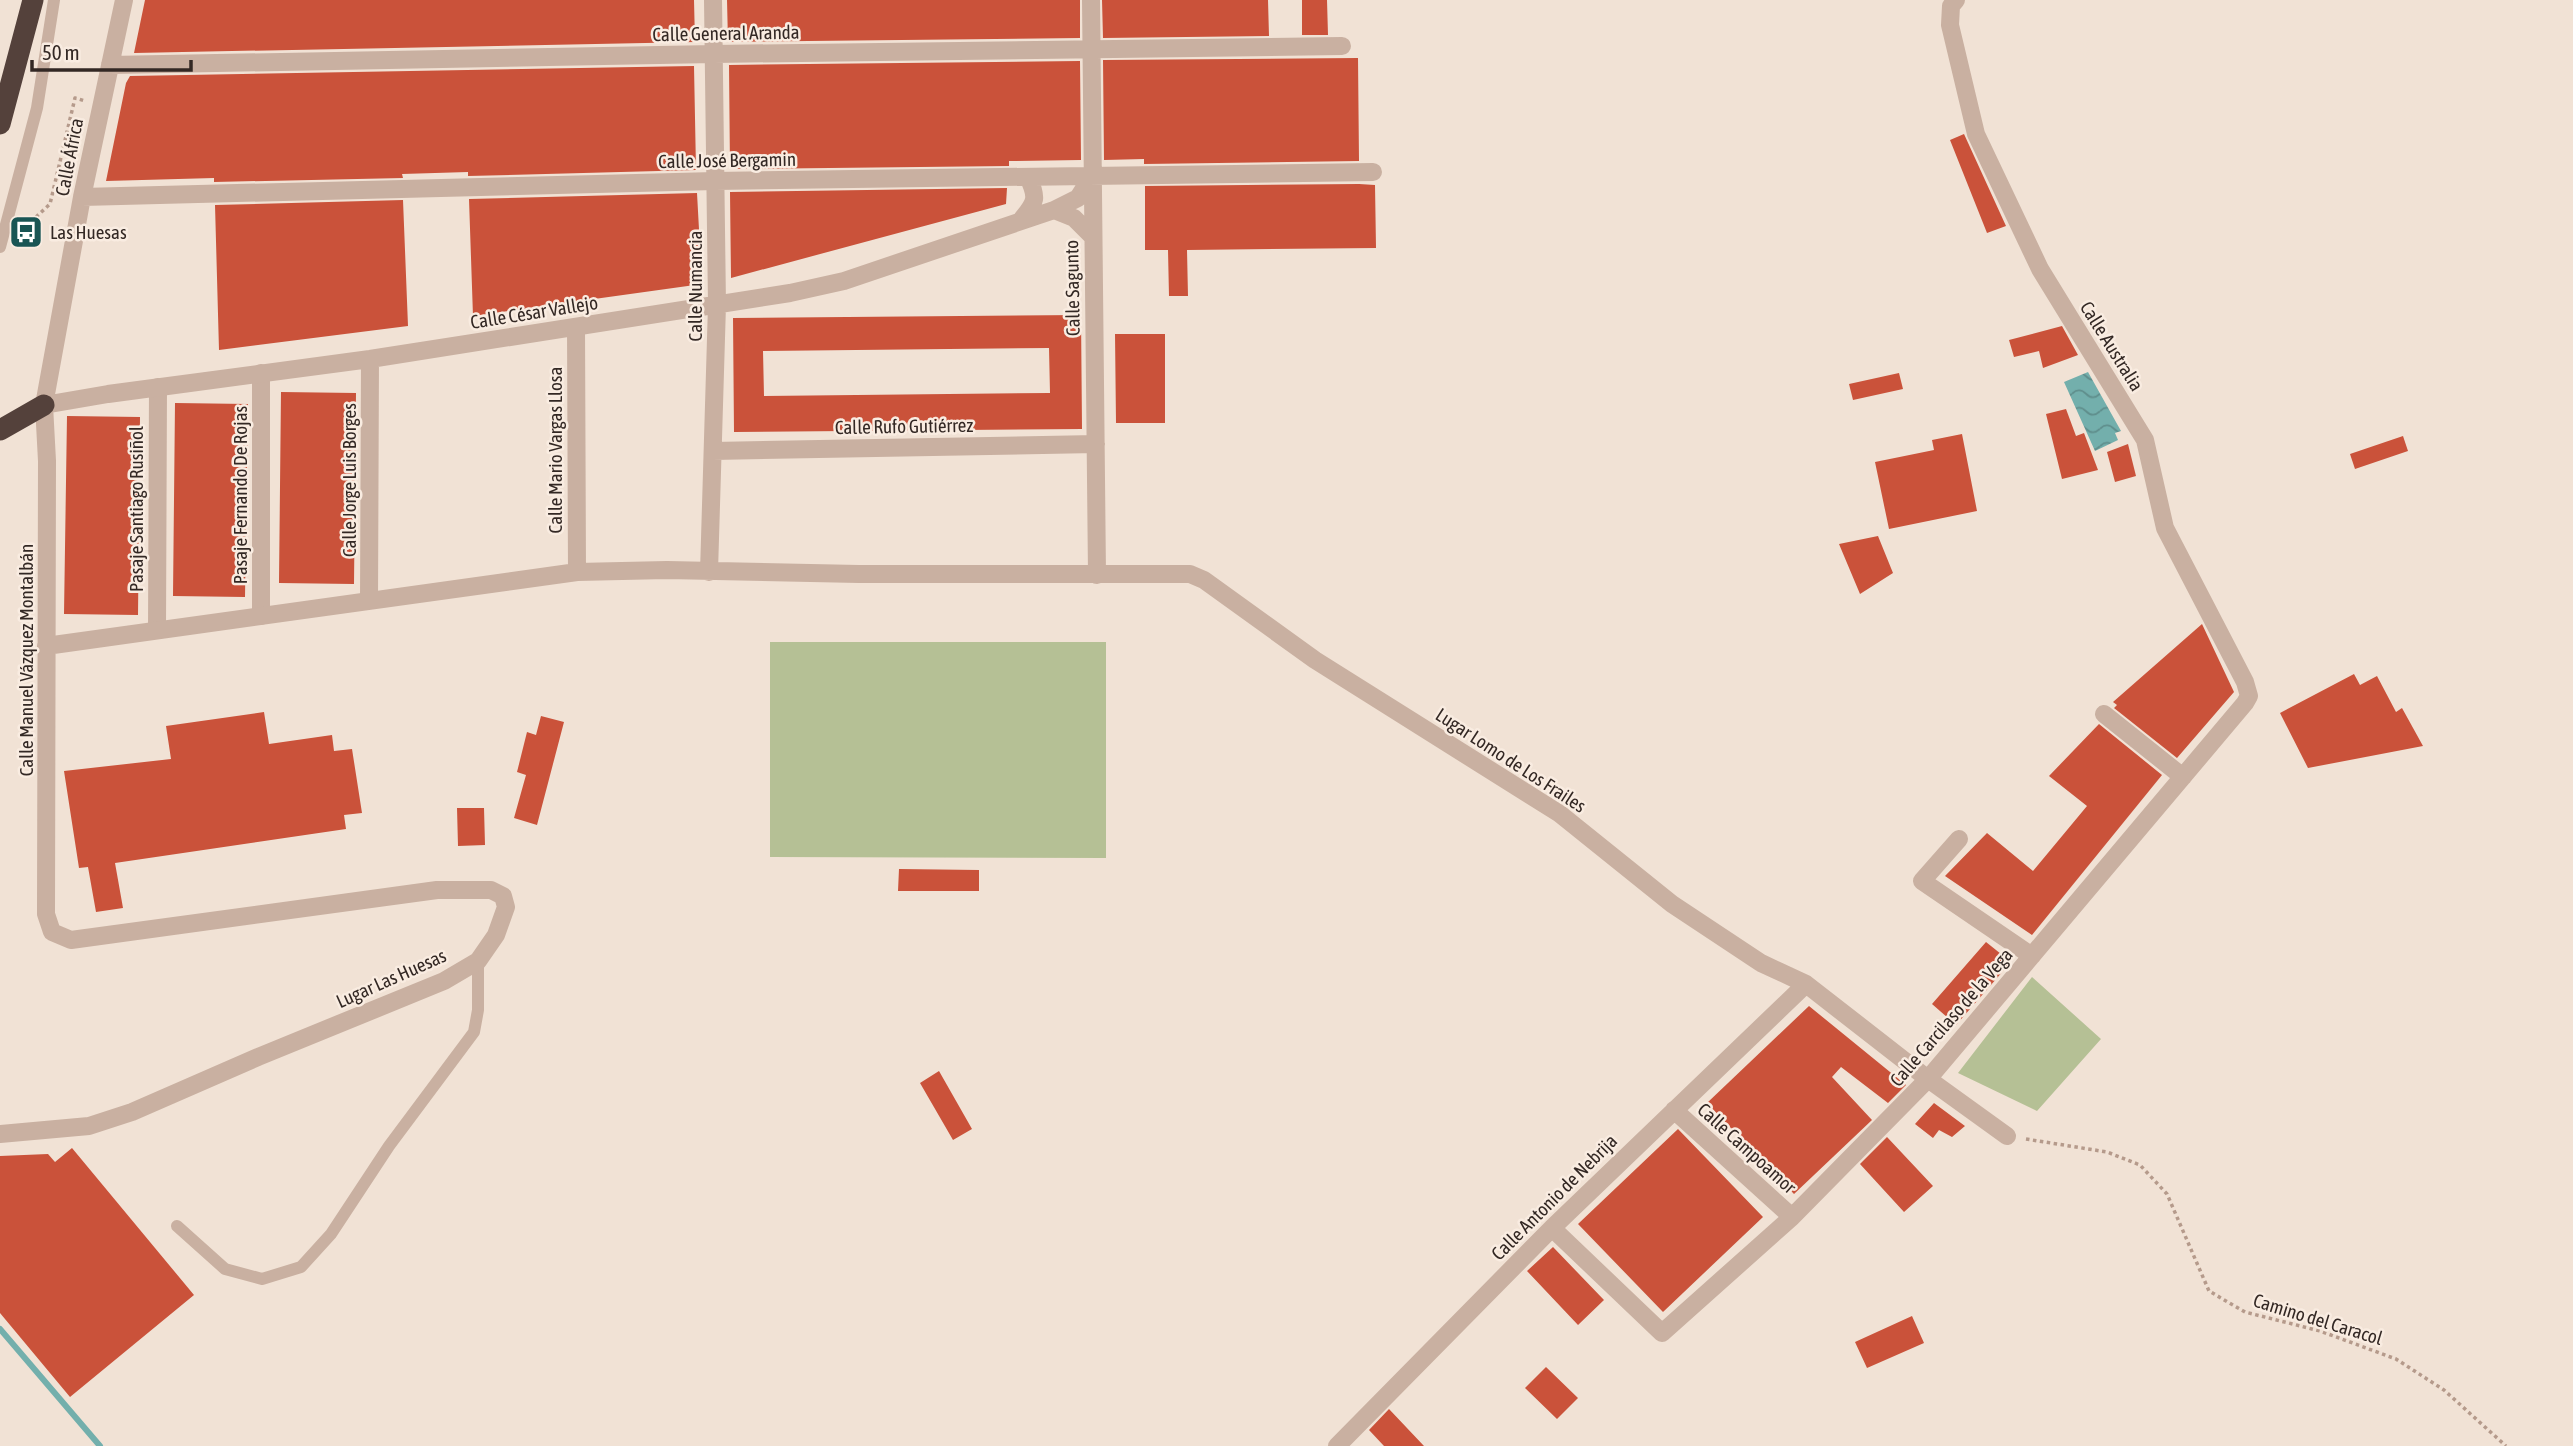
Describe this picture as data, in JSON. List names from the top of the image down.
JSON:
{
  "streets": {
    "street": [
      "Calle General Aranda",
      "Calle África",
      "Calle José Bergamin",
      "Calle Numancia",
      "Calle Sagunto",
      "Calle César Vallejo",
      "Calle Australia",
      "Calle Rufo Gutiérrez",
      "Calle Mario Vargas Llosa",
      "Calle Jorge Luis Borges",
      "Pasaje Fernando De Rojas",
      "Pasaje Santiago Rusiñol",
      "Calle Manuel Vázquez Montalbán",
      "Lugar Lomo de Los Frailes",
      "Lugar Las Huesas",
      "Calle Carcilaso de la Vega",
      "Calle Campoamor",
      "Calle Antonio de Nebrija"
    ],
    "path": ["Camino del Caracol"]
  },
  "crossings": [
    ["Calle General Aranda", "Calle África"],
    ["Calle General Aranda", "Calle Numancia"],
    ["Calle General Aranda", "Calle Sagunto"],
    ["Calle África", "Calle José Bergamin"],
    ["Calle África", "Calle César Vallejo"],
    ["Calle África", "Calle Manuel Vázquez Montalbán"],
    ["Calle José Bergamin", "Calle Numancia"],
    ["Calle José Bergamin", "Calle Sagunto"],
    ["Calle José Bergamin", "Calle César Vallejo"],
    ["Calle Numancia", "Calle César Vallejo"],
    ["Calle Numancia", "Calle Rufo Gutiérrez"],
    ["Calle Sagunto", "Calle César Vallejo"],
    ["Calle Sagunto", "Calle Rufo Gutiérrez"],
    ["Calle Sagunto", "Lugar Lomo de Los Frailes"],
    ["Calle César Vallejo", "Calle Mario Vargas Llosa"],
    ["Calle César Vallejo", "Calle Jorge Luis Borges"],
    ["Calle César Vallejo", "Pasaje Fernando De Rojas"],
    ["Calle César Vallejo", "Pasaje Santiago Rusiñol"],
    ["Calle César Vallejo", "Calle Manuel Vázquez Montalbán"],
    ["Calle Australia", "Calle Carcilaso de la Vega"],
    ["Calle Manuel Vázquez Montalbán", "Lugar Las Huesas"],
    ["Lugar Lomo de Los Frailes", "Calle Carcilaso de la Vega"],
    ["Lugar Lomo de Los Frailes", "Calle Antonio de Nebrija"],
    ["Lugar Lomo de Los Frailes", "Camino del Caracol"],
    ["Calle Carcilaso de la Vega", "Calle Campoamor"],
    ["Calle Carcilaso de la Vega", "Calle Antonio de Nebrija"],
    ["Calle Campoamor", "Calle Antonio de Nebrija"]
  ],
  "places": {
    "bus stop": ["Las Huesas"]
  },
  "scale_bar": "50 m"
}
